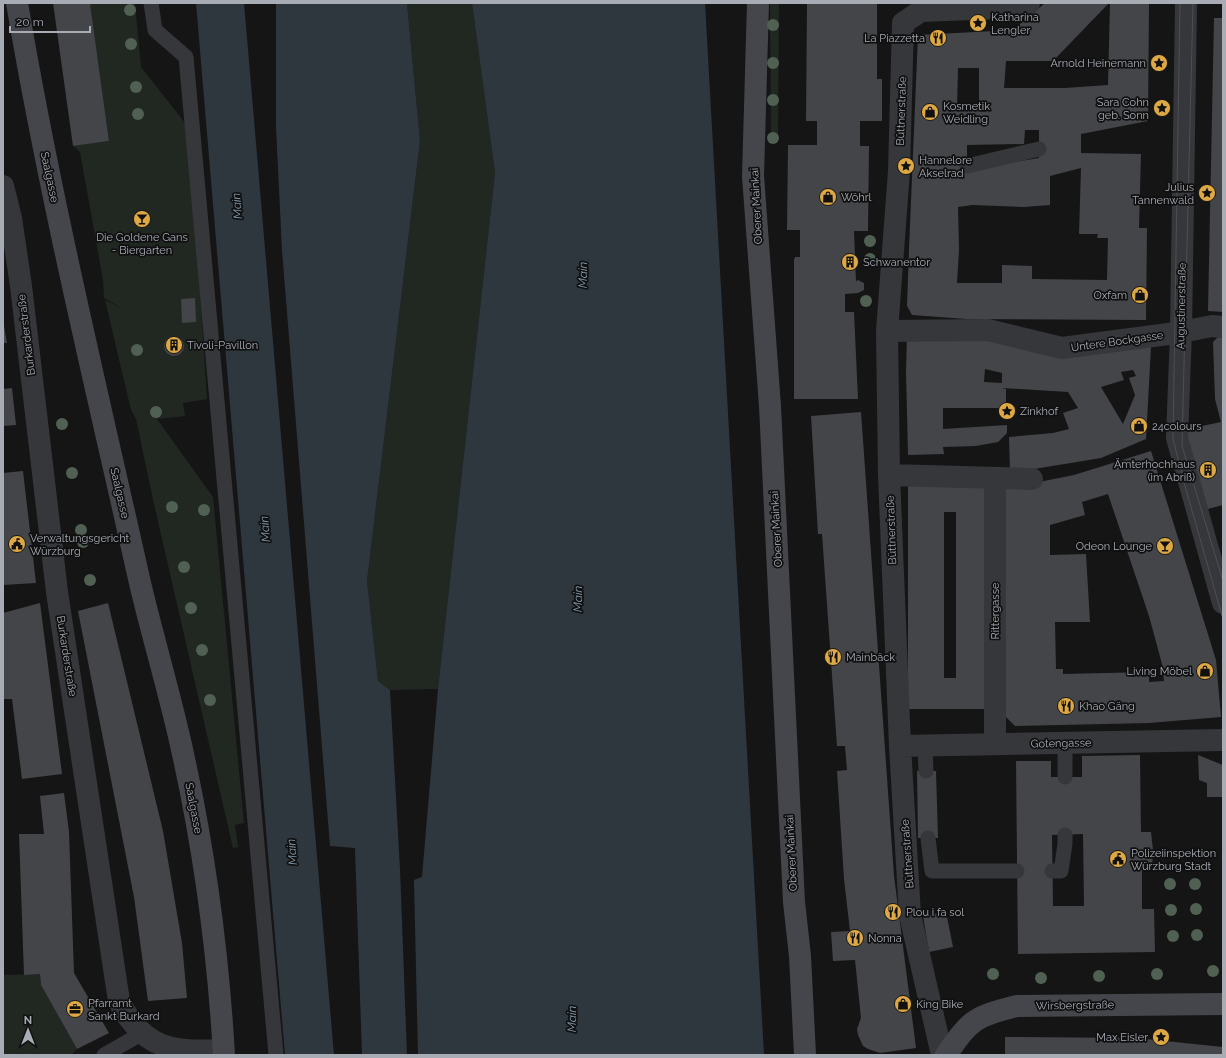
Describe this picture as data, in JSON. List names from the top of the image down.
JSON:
{
  "streets": {
    "street": [
      "Büttnerstraße",
      "Saalgasse",
      "Oberer Mainkai",
      "Augustinerstraße",
      "Burkarderstraße",
      "Untere Bockgasse",
      "Rittergasse",
      "Gotengasse",
      "Wirsbergstraße"
    ]
  },
  "crossings": [
    ["Büttnerstraße", "Untere Bockgasse"],
    ["Büttnerstraße", "Gotengasse"],
    ["Saalgasse", "Burkarderstraße"],
    ["Augustinerstraße", "Untere Bockgasse"],
    ["Rittergasse", "Gotengasse"]
  ],
  "water": ["Main"],
  "places": {
    "place": [
      "Katharina Lengler",
      "Arnold Heinemann",
      "Sara Cohn geb. Sonn",
      "Hannelore Akselrad",
      "Julius Tannenwald",
      "Zinkhof",
      "Max Eisler"
    ],
    "restaurant": [
      "La Piazzetta",
      "Mainbäck",
      "Khao Gäng",
      "Plou i fa sol",
      "Nonna"
    ],
    "shop": [
      "Kosmetik Weidling",
      "Wöhrl",
      "Oxfam",
      "24colours",
      "Living Möbel",
      "King Bike"
    ],
    "bar": ["Die Goldene Gans - Biergarten", "Odeon Lounge"],
    "building": ["Schwanentor", "Tivoli-Pavillon", "Ämterhochhaus (im Abriß)"],
    "public building": ["Verwaltungsgericht Würzburg", "Polizeiinspektion Würzburg Stadt"],
    "office": ["Pfarramt Sankt Burkard"]
  },
  "scale_bar": "20 m",
  "north": "top"
}
